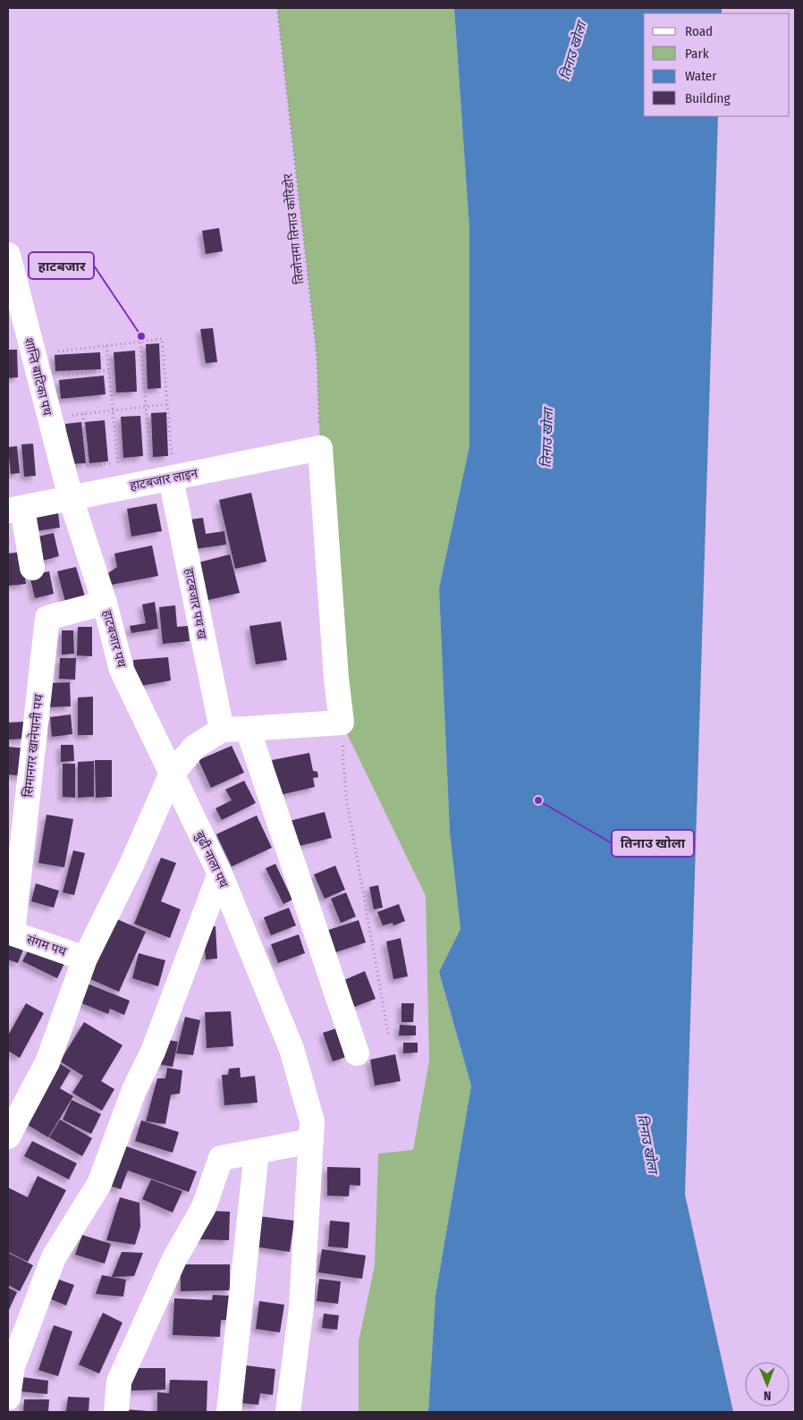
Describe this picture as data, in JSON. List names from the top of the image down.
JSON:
{
  "streets": {
    "street": [
      "शान्ति बाटिका पथ",
      "हाटबजार लाइन",
      "हाटबजार पथ ख",
      "हाटबजार पथ",
      "सिमानगर खानेपानी पथ",
      "बुढी नाला पथ",
      "संगम पथ"
    ],
    "path": ["तिलोत्तमा तिनाउ कोरिडोर"]
  },
  "crossings": [
    ["तिलोत्तमा तिनाउ कोरिडोर", "हाटबजार लाइन"],
    ["शान्ति बाटिका पथ", "हाटबजार लाइन"],
    ["शान्ति बाटिका पथ", "हाटबजार पथ"],
    ["हाटबजार लाइन", "हाटबजार पथ ख"],
    ["हाटबजार लाइन", "हाटबजार पथ"],
    ["हाटबजार पथ", "सिमानगर खानेपानी पथ"],
    ["हाटबजार पथ", "बुढी नाला पथ"],
    ["सिमानगर खानेपानी पथ", "संगम पथ"]
  ],
  "water": ["तिनाउ खोला"],
  "places": ["हाटबजार", "तिनाउ खोला"],
  "legend": [
    "Road",
    "Park",
    "Water",
    "Building"
  ],
  "north": "bottom"
}
